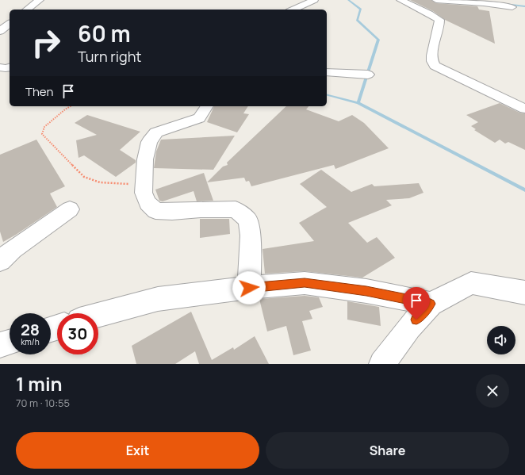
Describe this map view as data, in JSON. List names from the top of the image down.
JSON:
{
  "page": {
    "turn": ["60 m", "Turn right"],
    "then": "Then",
    "speed": "28 km/h",
    "limit": "30",
    "heading": ["1 min", "70 m · 10:55"],
    "buttons": ["Exit", "Share"]
  }
}
